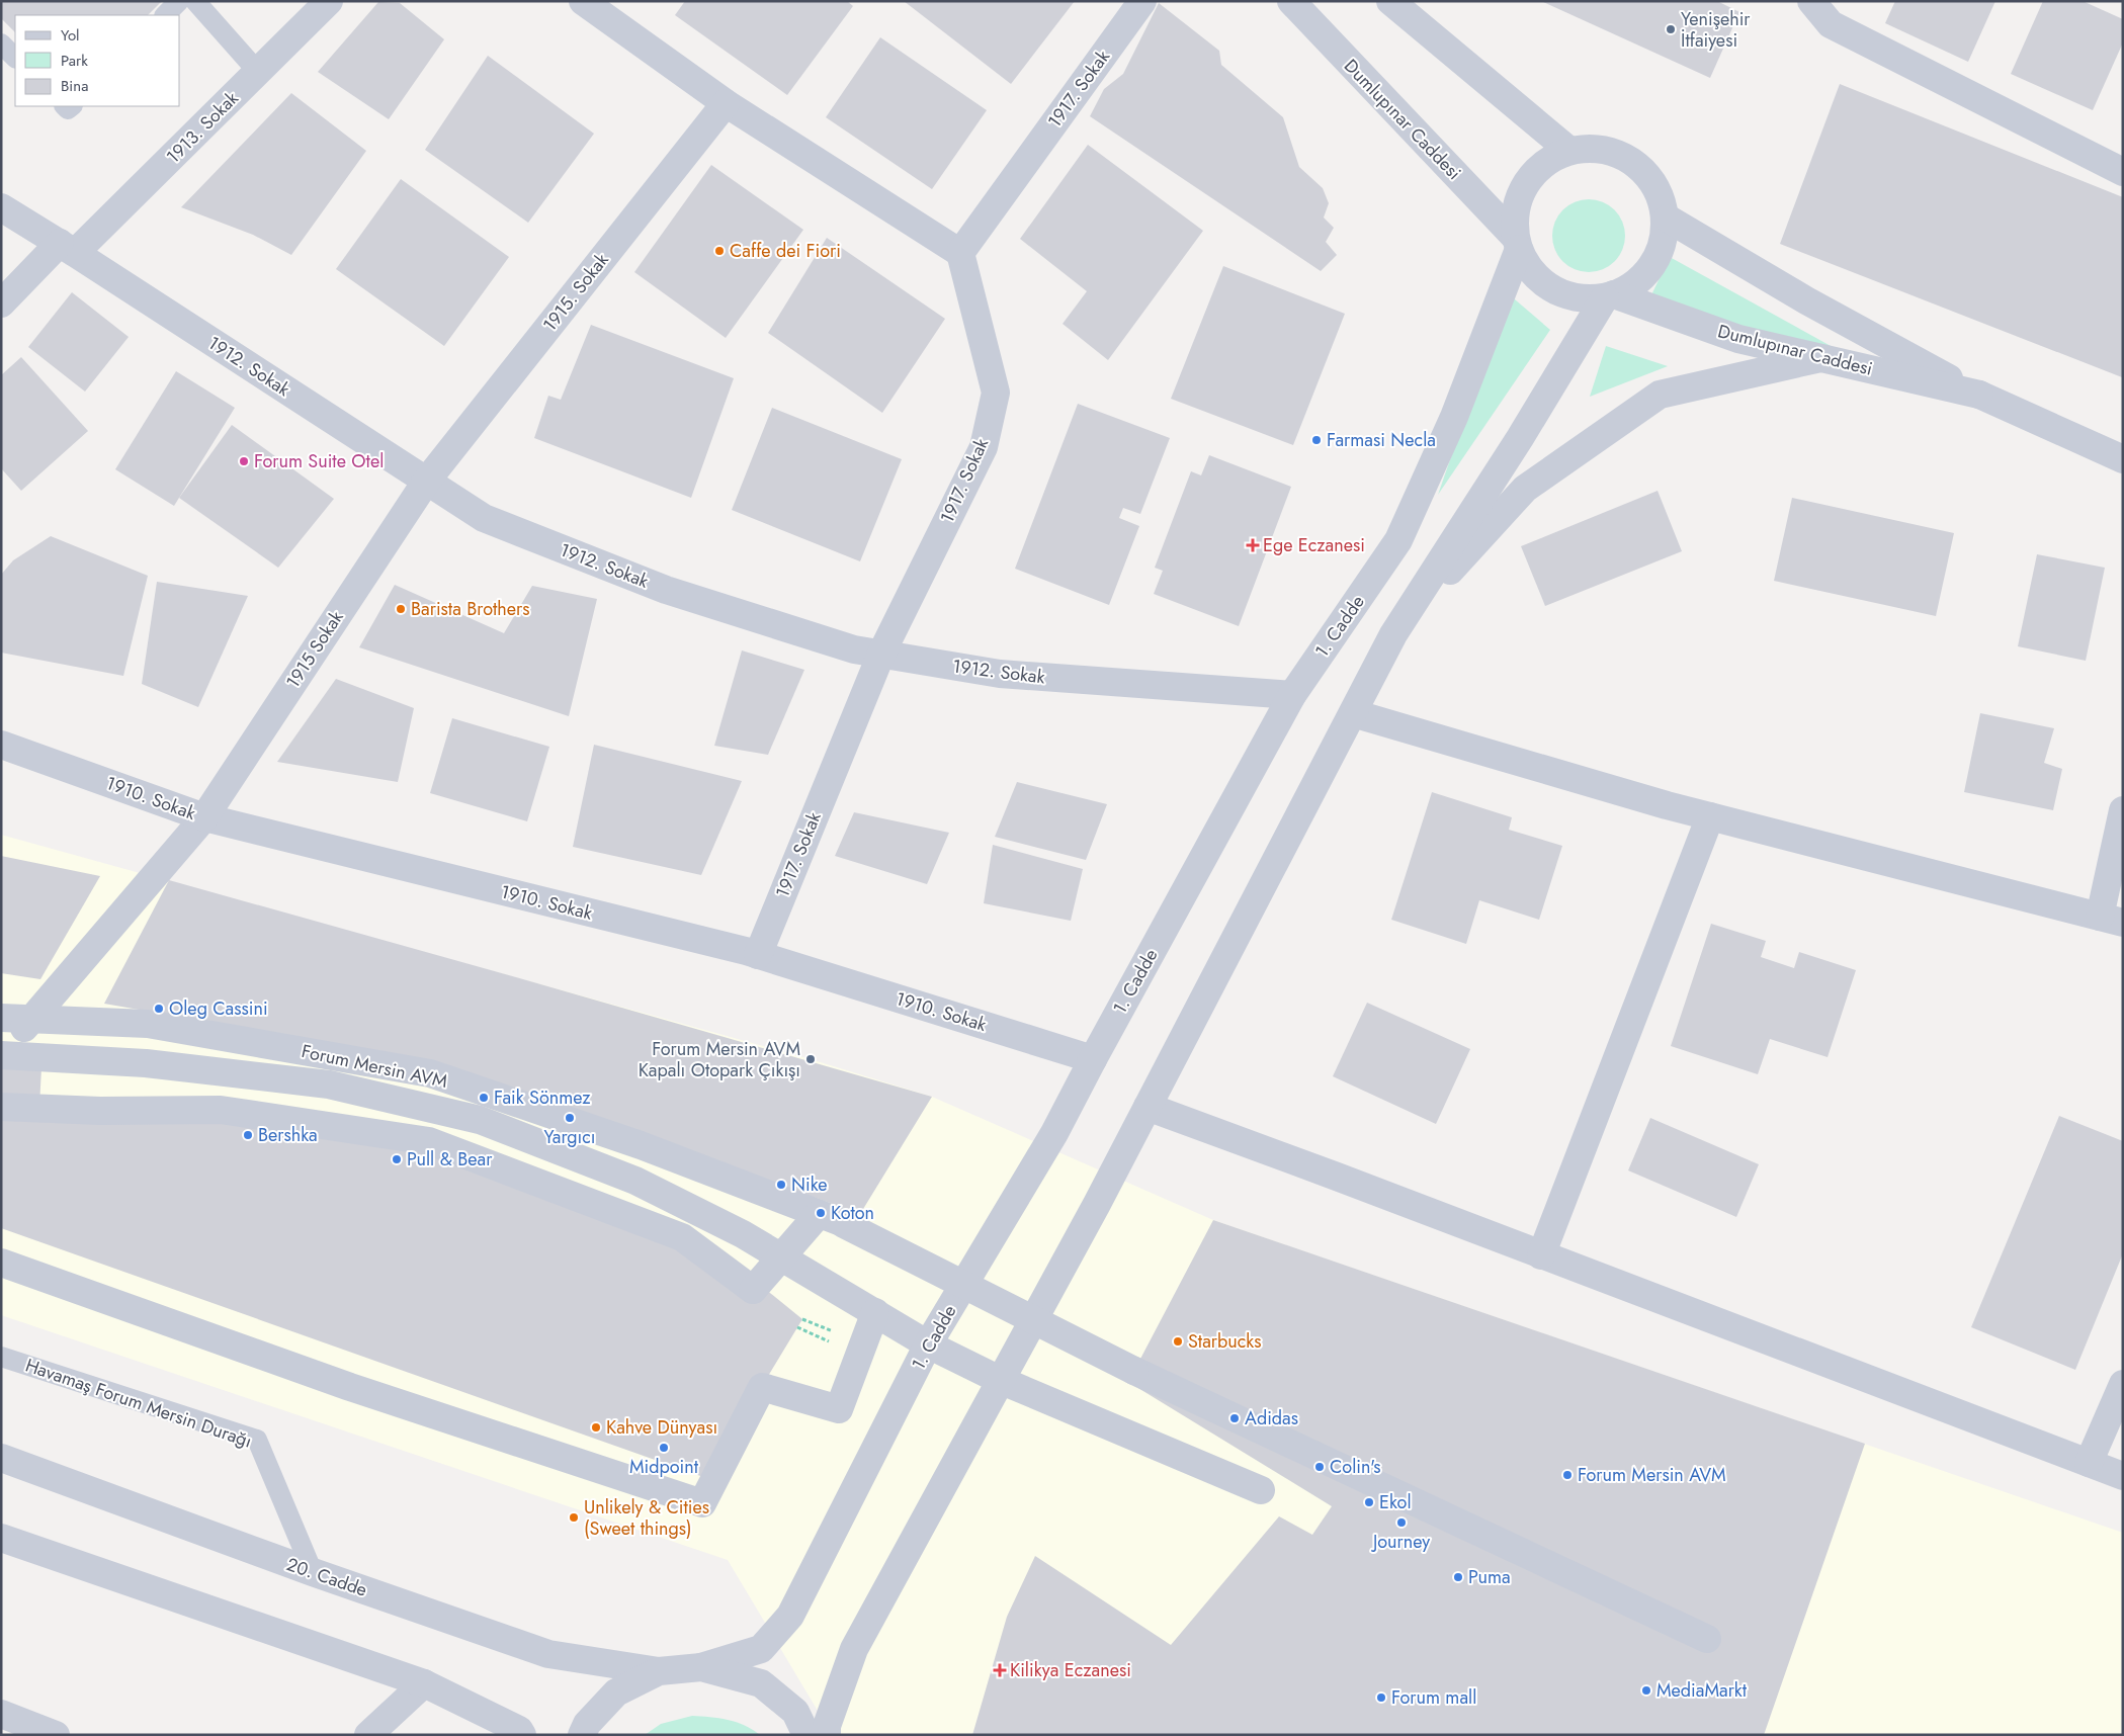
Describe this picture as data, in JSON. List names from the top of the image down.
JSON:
{
  "streets": {
    "street": [
      "1917. Sokak",
      "Dumlupınar Caddesi",
      "1913. Sokak",
      "1915. Sokak",
      "1912. Sokak",
      "1. Cadde",
      "1915 Sokak",
      "1910. Sokak",
      "Forum Mersin AVM",
      "20. Cadde"
    ],
    "lane": ["Havamaş Forum Mersin Durağı"]
  },
  "crossings": [
    ["1917. Sokak", "1912. Sokak"],
    ["1917. Sokak", "1910. Sokak"],
    ["Dumlupınar Caddesi", "1. Cadde"],
    ["1913. Sokak", "1912. Sokak"],
    ["1915. Sokak", "1912. Sokak"],
    ["1915. Sokak", "1915 Sokak"],
    ["1912. Sokak", "1. Cadde"],
    ["1912. Sokak", "1915 Sokak"],
    ["1. Cadde", "1910. Sokak"],
    ["1. Cadde", "Forum Mersin AVM"],
    ["1915 Sokak", "1910. Sokak"],
    ["1915 Sokak", "Forum Mersin AVM"],
    ["Havamaş Forum Mersin Durağı", "20. Cadde"]
  ],
  "places": {
    "other": [
      "Yenişehir İtfaiyesi",
      "Caffe dei Fiori",
      "Farmasi Necla",
      "Forum Suite Otel",
      "Barista Brothers",
      "Oleg Cassini",
      "Forum Mersin AVM Kapalı Otopark Çıkışı",
      "Faik Sönmez",
      "Yargıcı",
      "Bershka",
      "Pull & Bear",
      "Nike",
      "Koton",
      "Starbucks",
      "Adidas",
      "Kahve Dünyası",
      "Midpoint",
      "Colin's",
      "Forum Mersin AVM",
      "Ekol",
      "Unlikely & Cities (Sweet things)",
      "Journey",
      "Puma",
      "MediaMarkt",
      "Forum mall"
    ],
    "health": ["Ege Eczanesi", "Kilikya Eczanesi"]
  },
  "legend": ["Yol", "Park", "Bina"]
}
